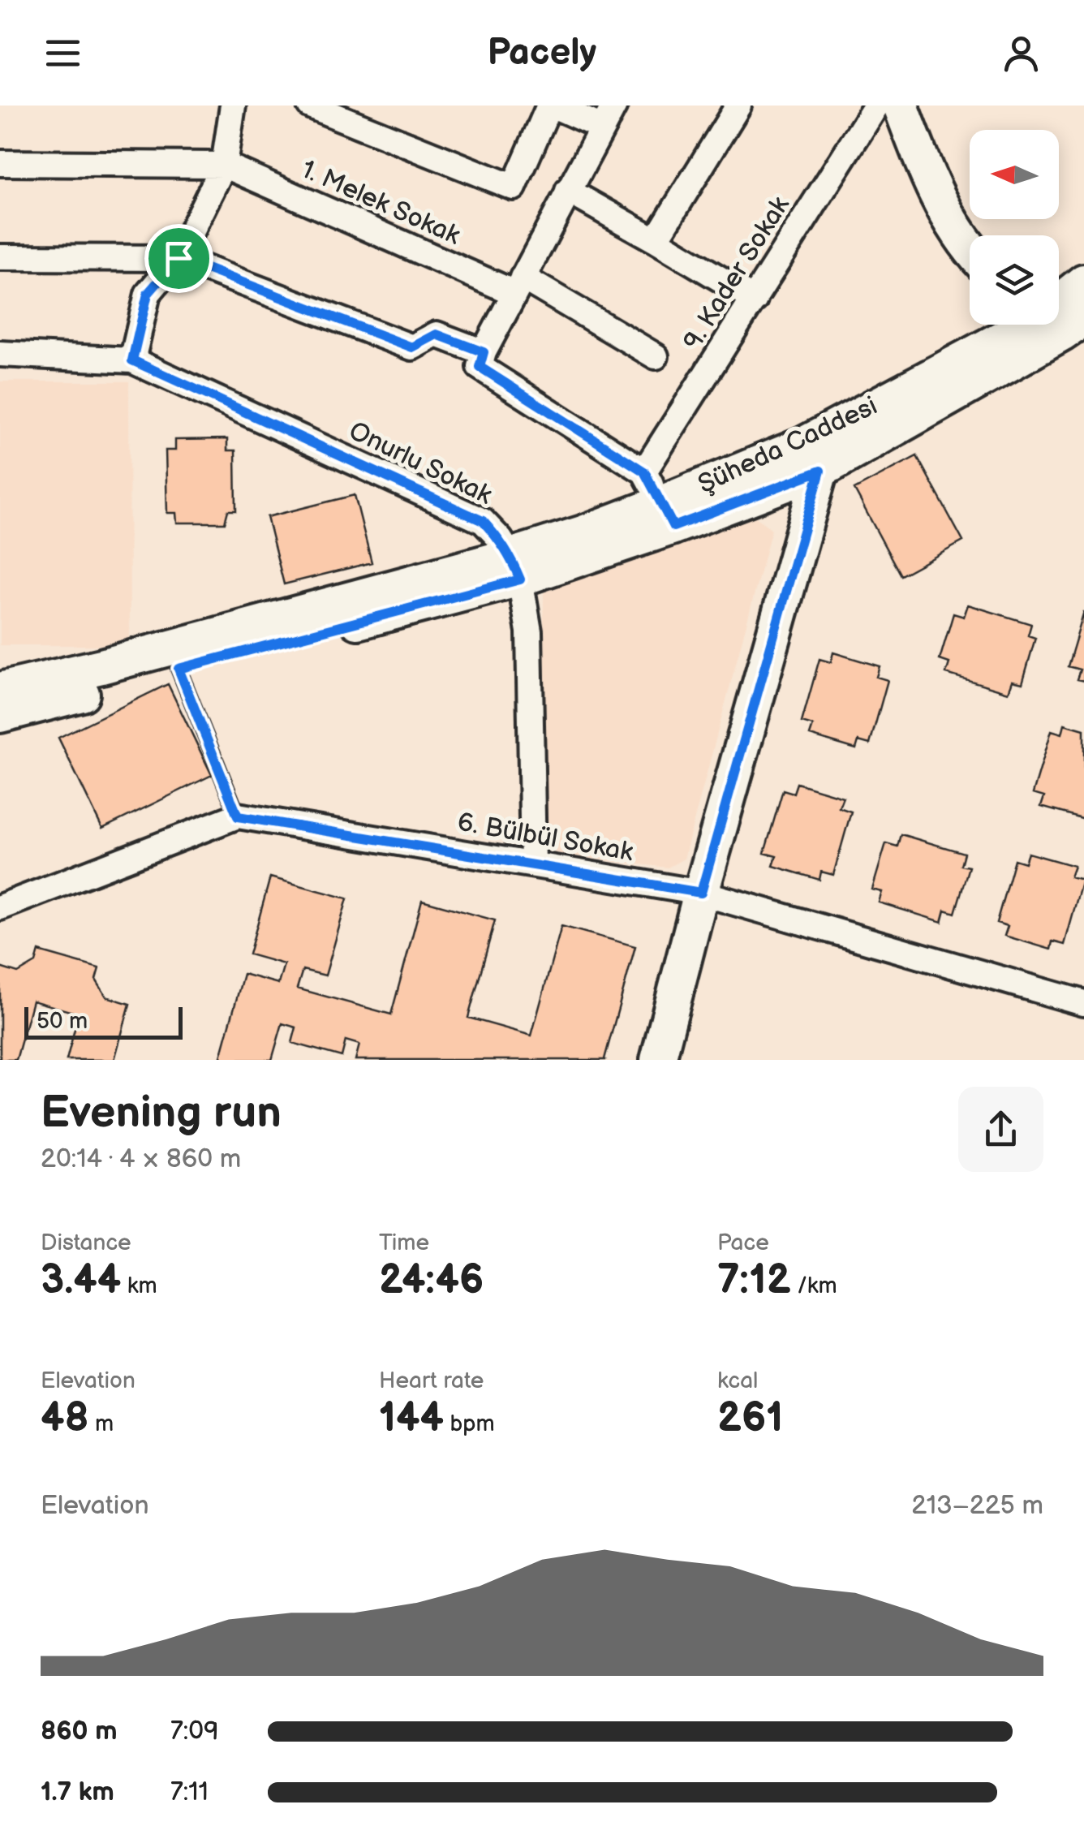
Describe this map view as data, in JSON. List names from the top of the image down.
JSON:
{
  "streets": {
    "main road": ["Şüheda Caddesi"],
    "street": [
      "1. Melek Sokak",
      "9. Kader Sokak",
      "Onurlu Sokak",
      "6. Bülbül Sokak"
    ]
  },
  "crossings": [
    ["Şüheda Caddesi", "Onurlu Sokak"],
    ["Onurlu Sokak", "6. Bülbül Sokak"]
  ],
  "scale_bar": "50 m",
  "north": "left",
  "page": {
    "header": "Pacely",
    "scale": "50 m",
    "heading": ["Evening run", "20:14 · 4 × 860 m"],
    "stats": [
      ["Distance", "3.44 km"],
      ["Time", "24:46"],
      ["Pace", "7:12 /km"],
      ["Elevation", "48 m"],
      ["Heart rate", "144 bpm"],
      ["kcal", "261"]
    ],
    "chart": ["Elevation", "213–225 m"],
    "list": [
      {
        "name": "860 m",
        "note": "7:09"
      },
      {
        "name": "1.7 km",
        "note": "7:11"
      }
    ]
  }
}
